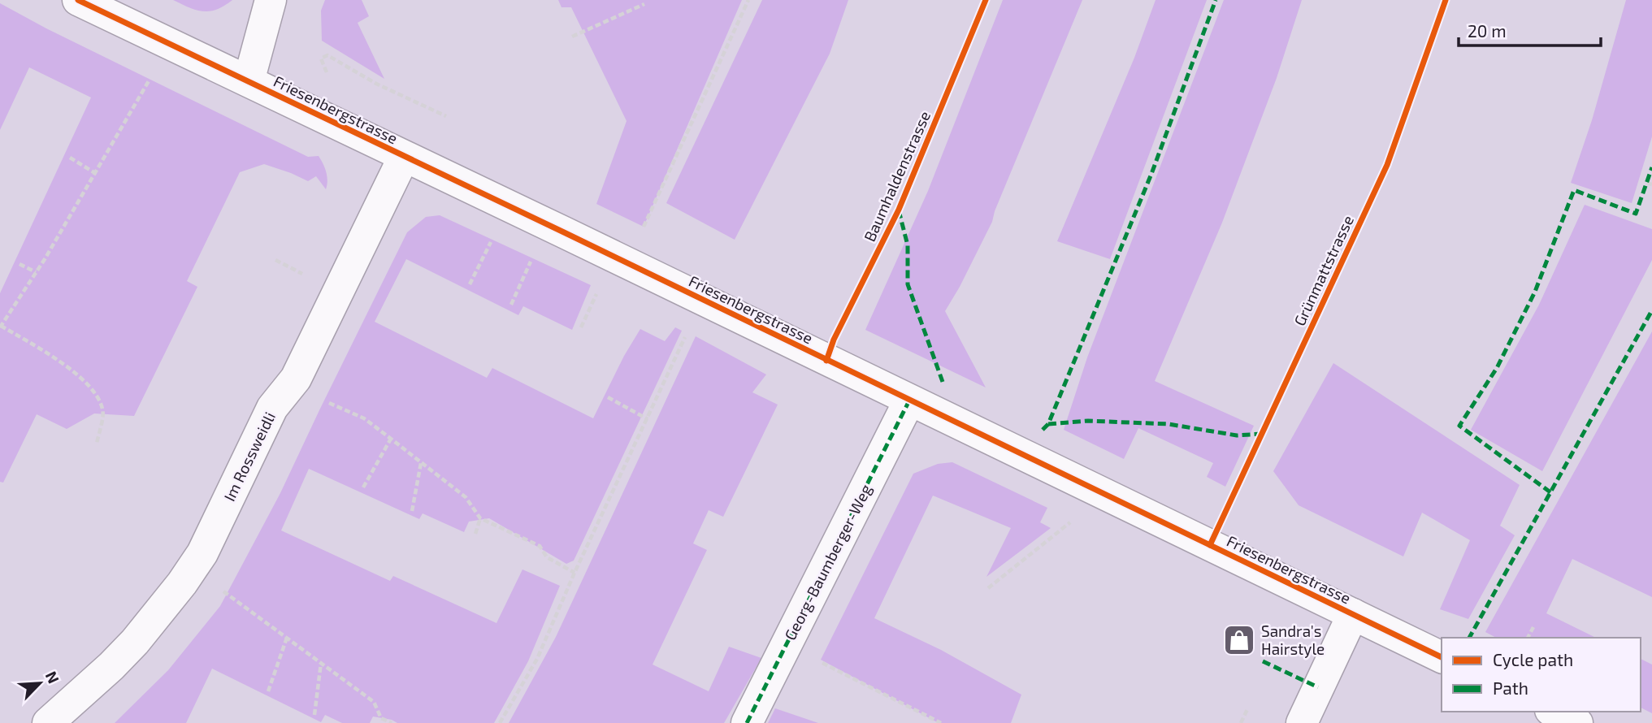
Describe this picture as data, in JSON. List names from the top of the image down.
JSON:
{
  "streets": {
    "street": ["Friesenbergstrasse", "Im Rossweidli", "Georg-Baumberger-Weg"],
    "cycle path": ["Baumhaldenstrasse", "Grünmattstrasse"]
  },
  "crossings": [
    ["Friesenbergstrasse", "Im Rossweidli"],
    ["Friesenbergstrasse", "Georg-Baumberger-Weg"]
  ],
  "places": {
    "shop": ["Sandra's Hairstyle"]
  },
  "legend": ["Cycle path", "Path"],
  "scale_bar": "20 m",
  "north": "top right"
}
